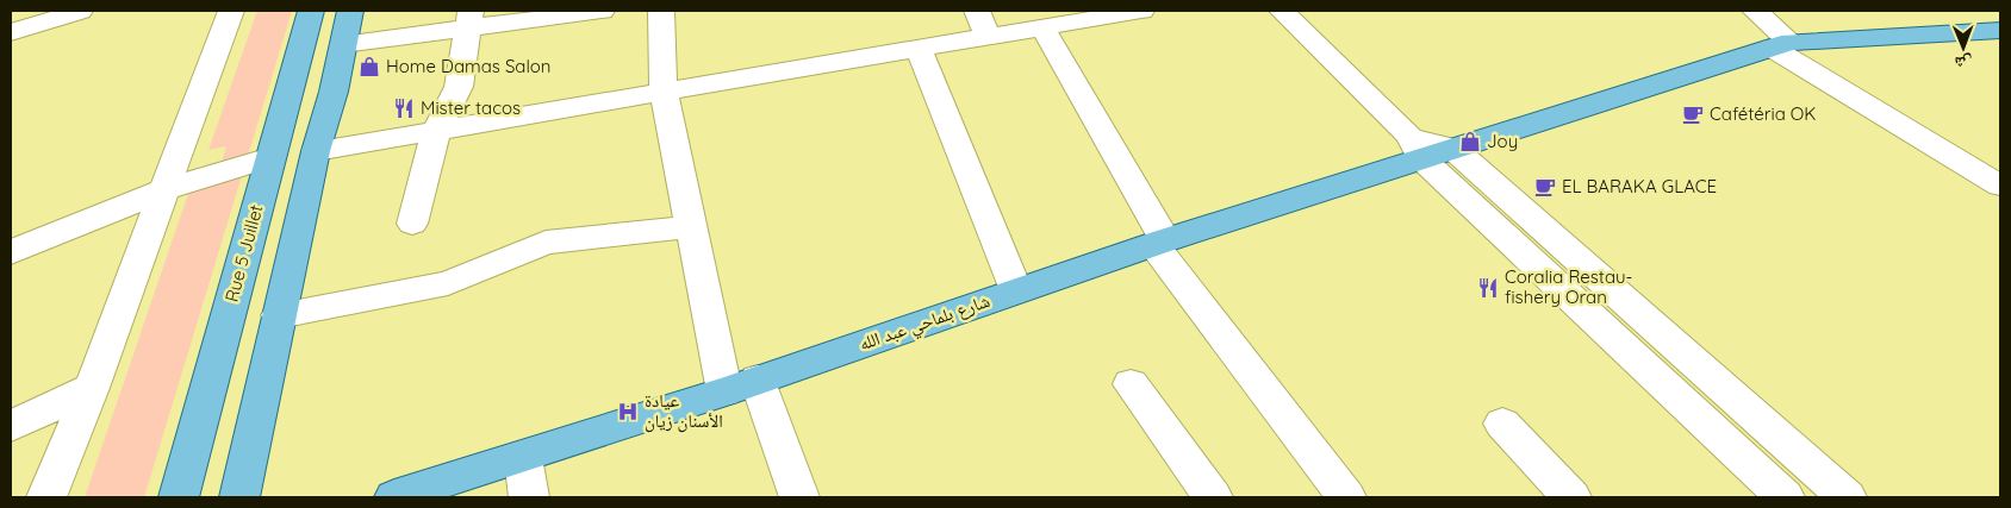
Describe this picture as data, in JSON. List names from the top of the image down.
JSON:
{
  "streets": {
    "main road": ["Rue 5 Juillet", "شارع بلماحي عبد الله"]
  },
  "places": {
    "shop": ["Home Damas Salon", "Joy"],
    "restaurant": ["Mister tacos", "Coralia Restau- fishery Oran"],
    "cafe": ["Cafétéria OK", "EL BARAKA GLACE"],
    "hospital": ["عيادة الأسنان زيان"]
  },
  "north": "bottom"
}
